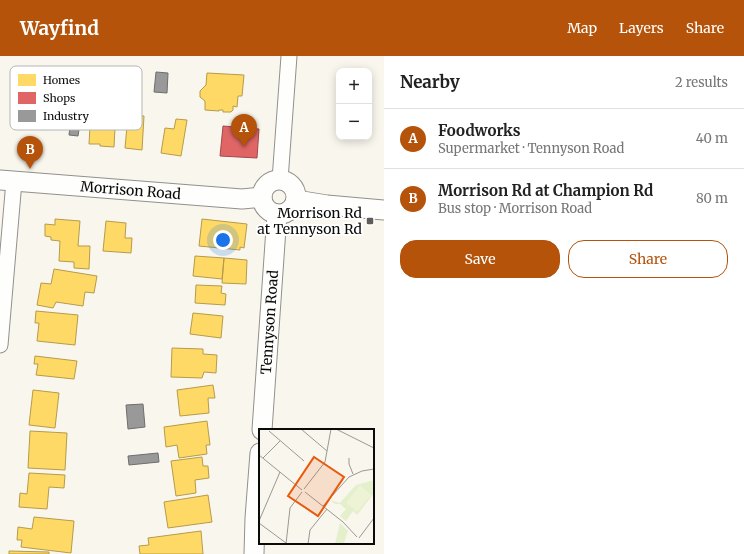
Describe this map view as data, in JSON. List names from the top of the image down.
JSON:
{
  "streets": {
    "street": ["Morrison Road", "Tennyson Road"]
  },
  "crossings": [
    ["Morrison Road", "Tennyson Road"]
  ],
  "places": {
    "transit": ["Morrison Rd at Tennyson Rd"]
  },
  "legend": ["Homes", "Shops", "Industry"],
  "page": {
    "header": "Wayfind",
    "nav": ["Map", "Layers", "Share"],
    "heading": ["Nearby", "2 results"],
    "map_buttons": ["+", "−"],
    "list": [
      {
        "mark": "A",
        "name": "Foodworks",
        "note": "Supermarket · Tennyson Road",
        "value": "40 m"
      },
      {
        "mark": "B",
        "name": "Morrison Rd at Champion Rd",
        "note": "Bus stop · Morrison Road",
        "value": "80 m"
      }
    ],
    "pins": ["A", "B"],
    "buttons": ["Save", "Share"]
  }
}
